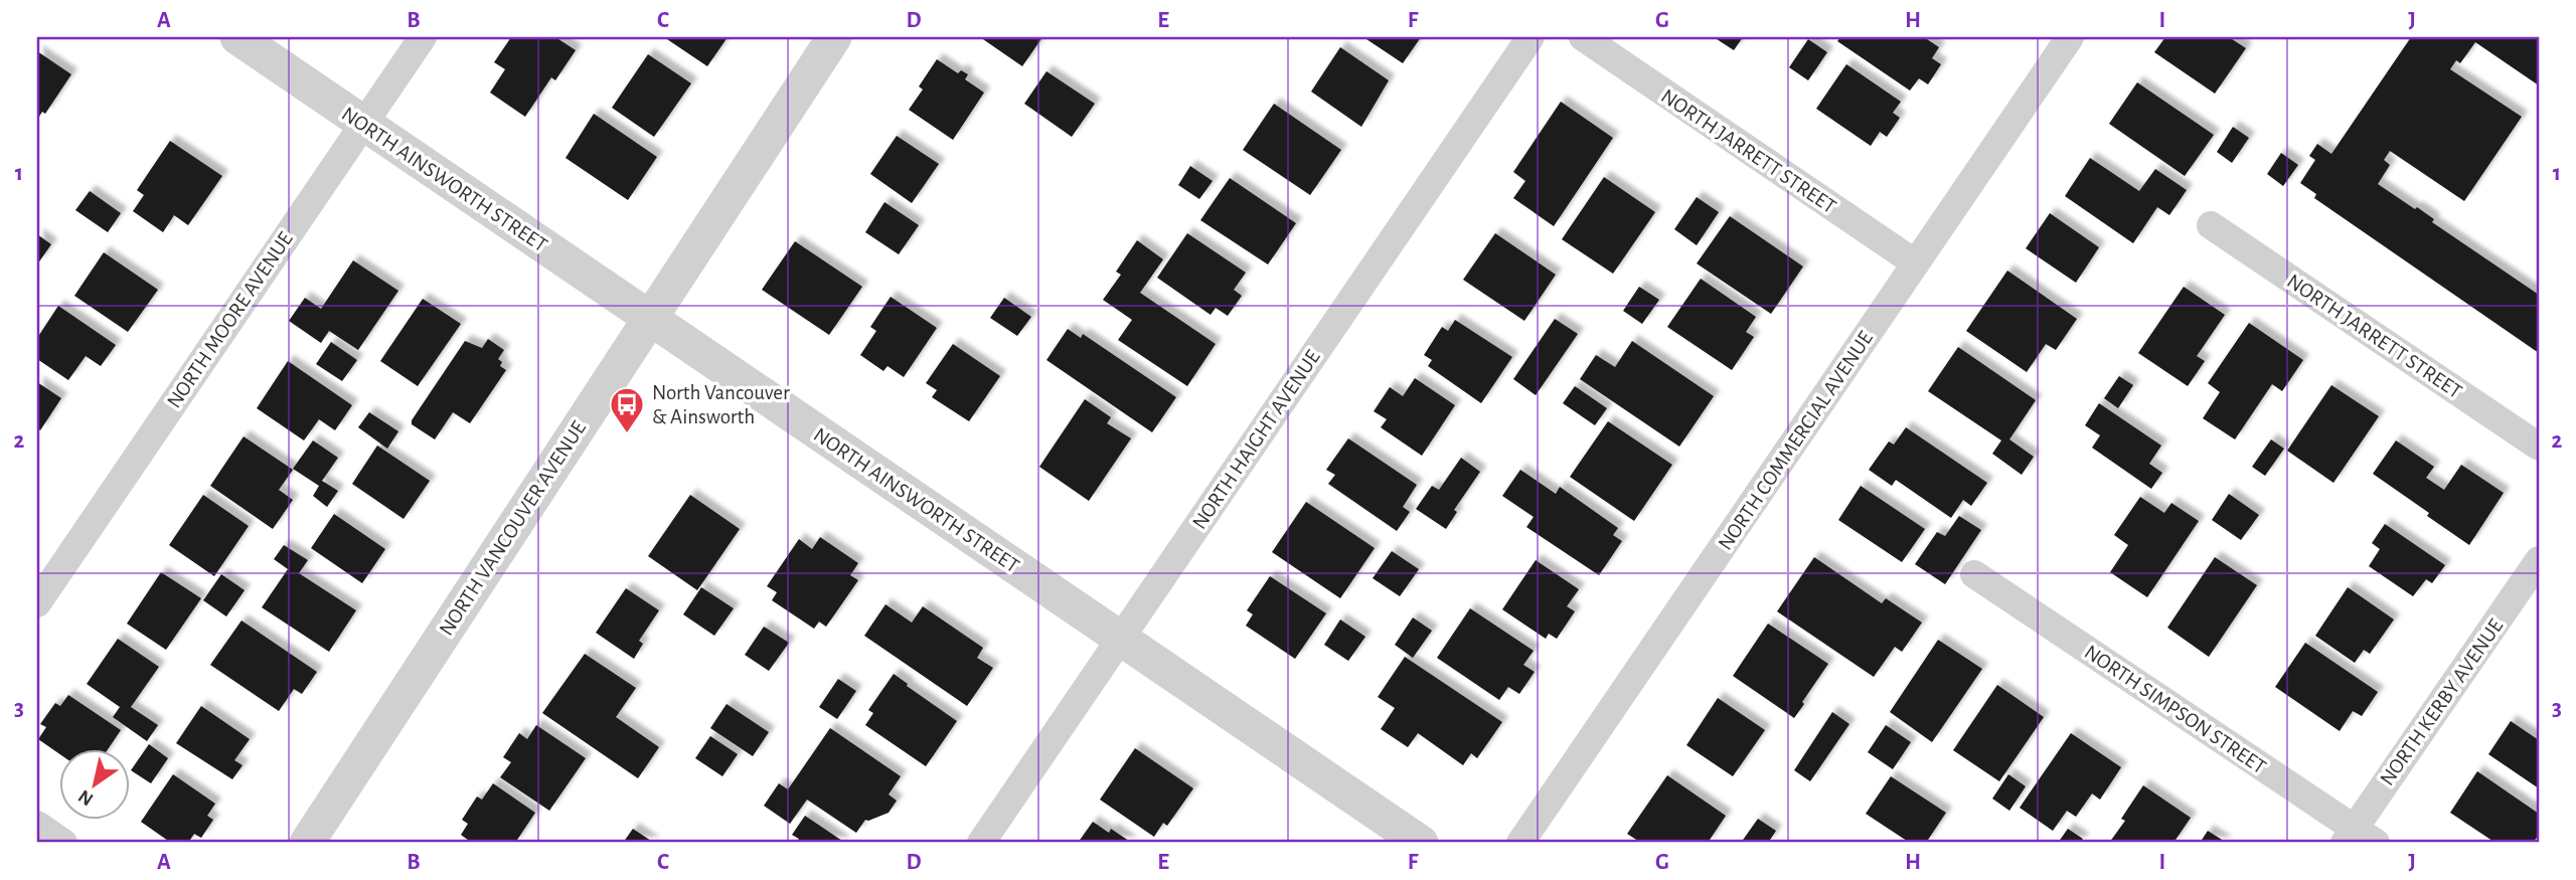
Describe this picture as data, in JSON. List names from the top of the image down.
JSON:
{
  "streets": {
    "street": [
      "NORTH JARRETT STREET",
      "NORTH AINSWORTH STREET",
      "NORTH MOORE AVENUE",
      "NORTH HAIGHT AVENUE",
      "NORTH COMMERCIAL AVENUE",
      "NORTH VANCOUVER AVENUE",
      "NORTH KERBY AVENUE",
      "NORTH SIMPSON STREET"
    ]
  },
  "crossings": [
    ["NORTH JARRETT STREET", "NORTH COMMERCIAL AVENUE"],
    ["NORTH AINSWORTH STREET", "NORTH MOORE AVENUE"],
    ["NORTH AINSWORTH STREET", "NORTH HAIGHT AVENUE"],
    ["NORTH AINSWORTH STREET", "NORTH VANCOUVER AVENUE"],
    ["NORTH KERBY AVENUE", "NORTH SIMPSON STREET"]
  ],
  "places": {
    "bus stop": ["North Vancouver & Ainsworth"]
  },
  "north": "bottom left",
  "grid": {
    "columns": [
      "A",
      "B",
      "C",
      "D",
      "E",
      "F",
      "G",
      "H",
      "I",
      "J"
    ],
    "rows": ["1", "2", "3"]
  }
}
